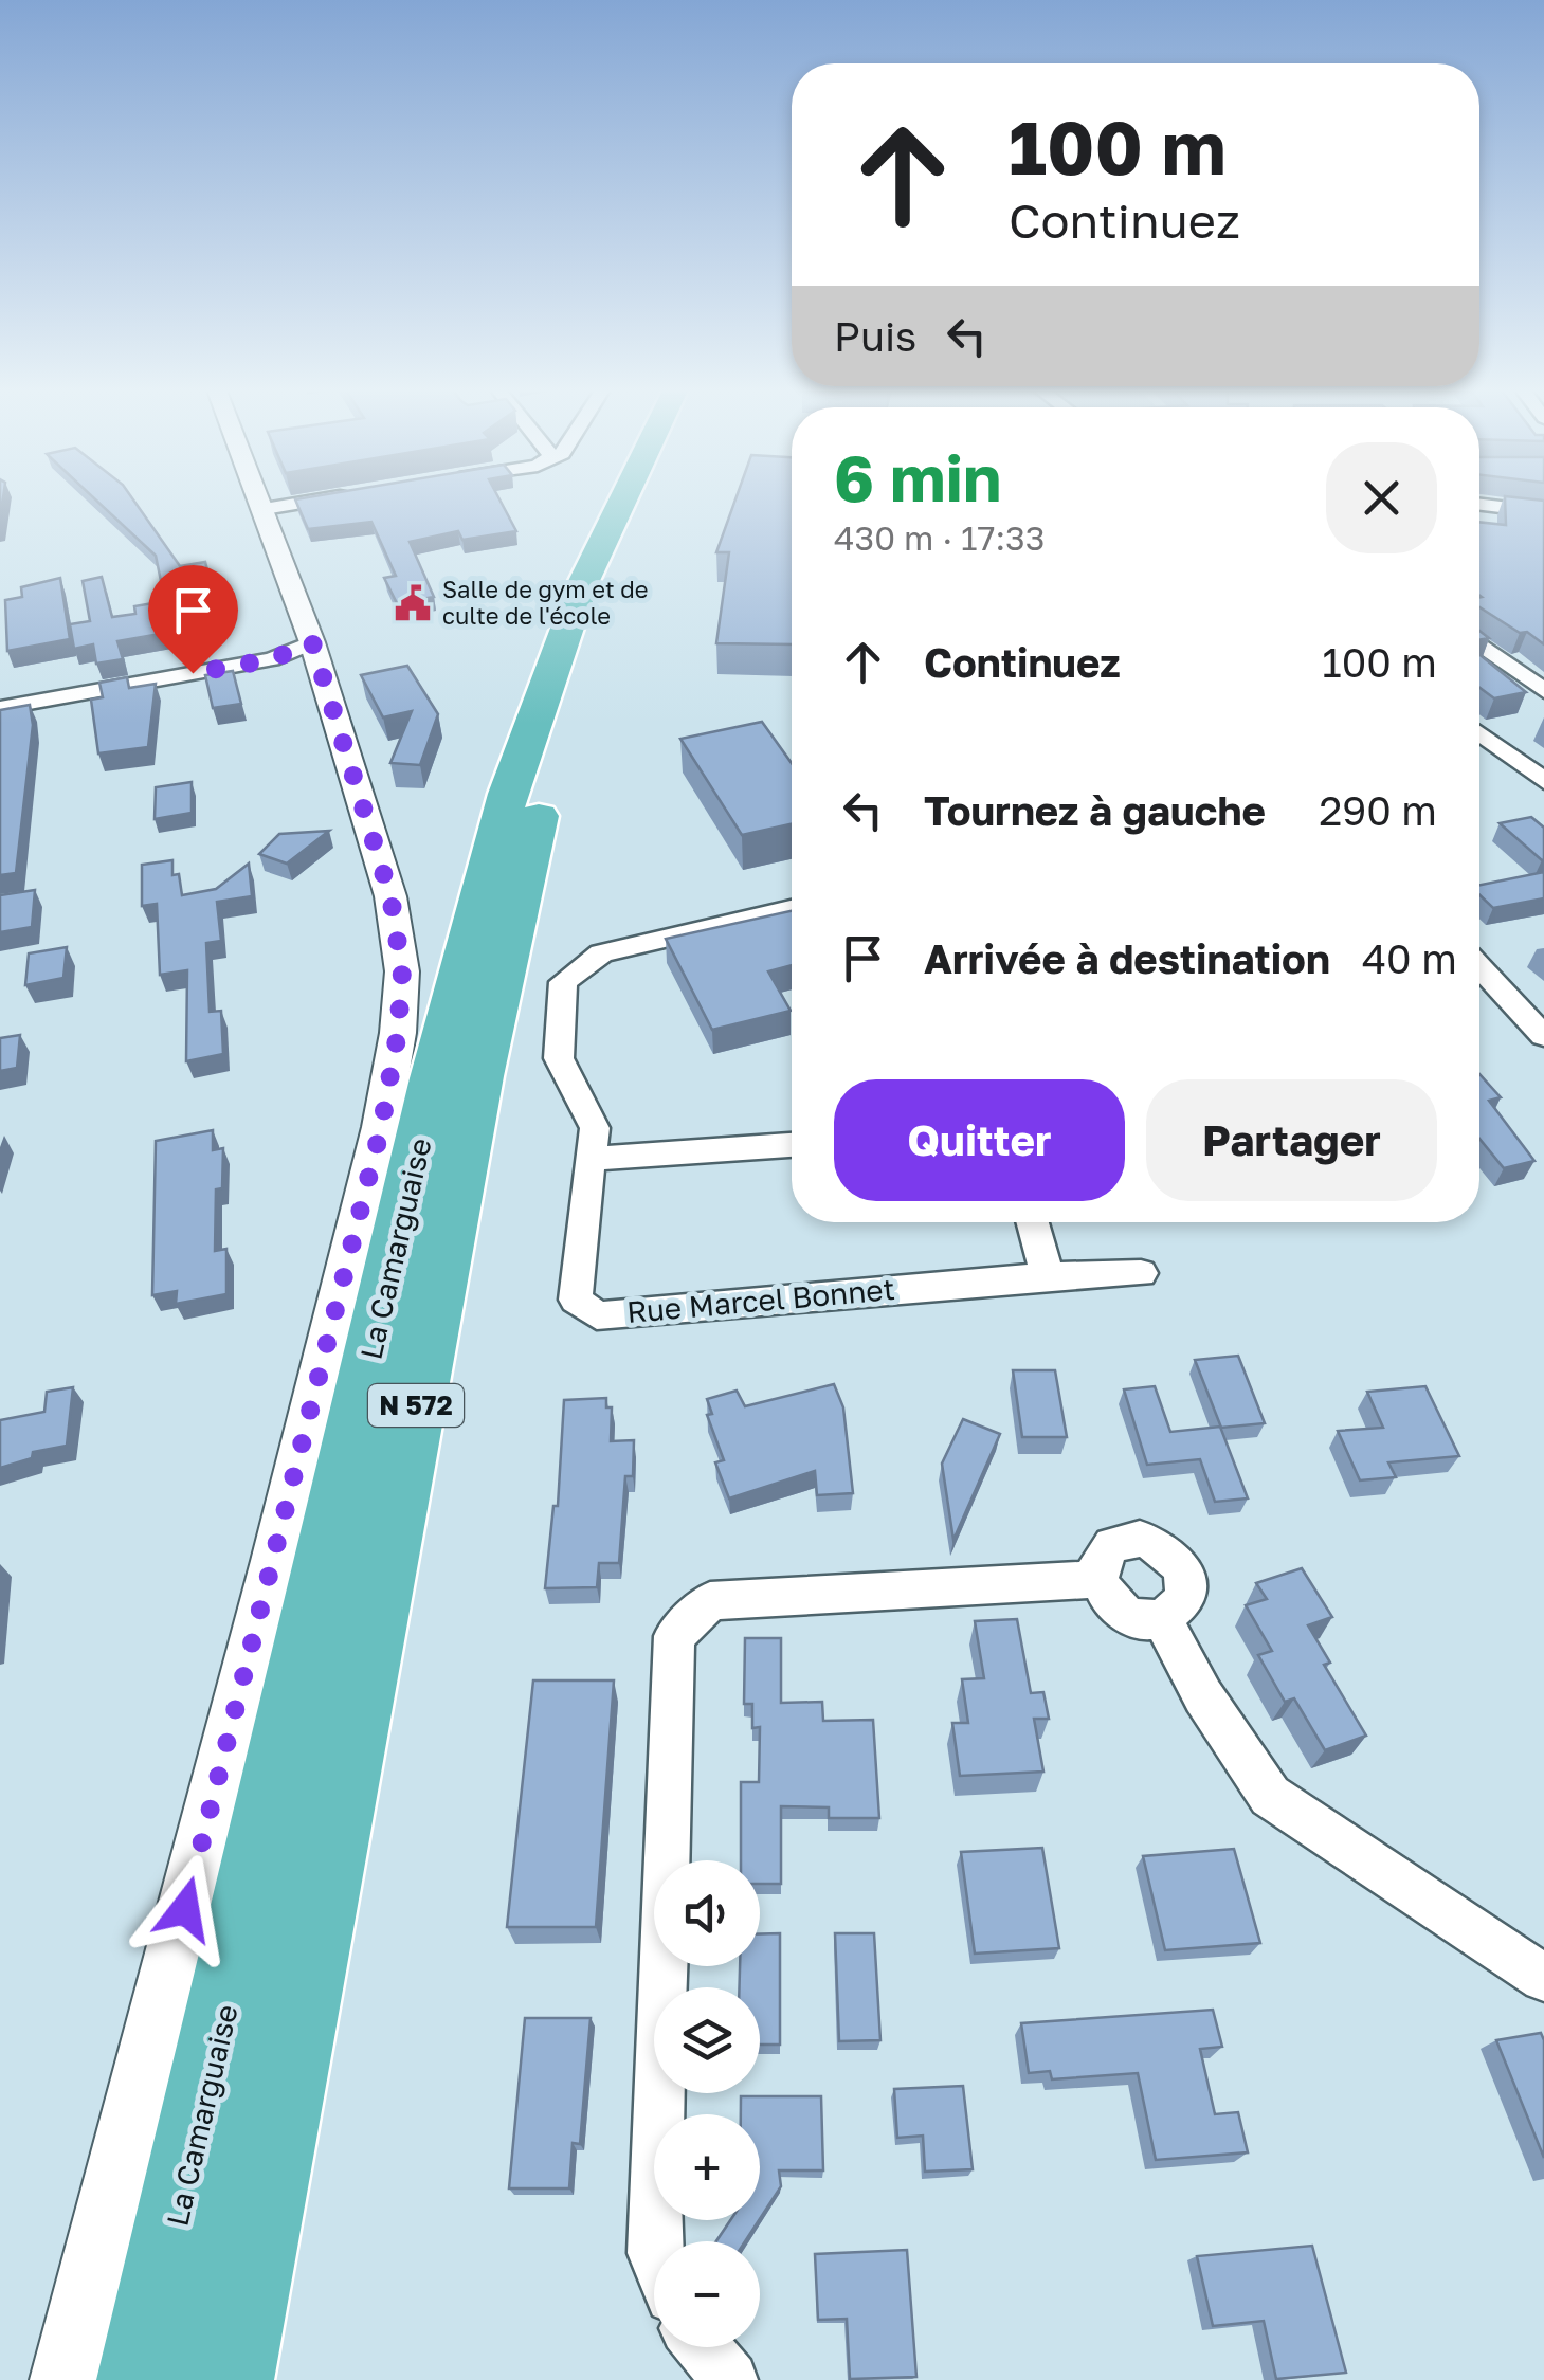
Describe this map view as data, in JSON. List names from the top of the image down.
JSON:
{
  "streets": {
    "highway": ["La Camarguaise", "N 572"],
    "street": ["Rue Marcel Bonnet"]
  },
  "places": {
    "public building": ["Salle de gym et de culte de l'école"]
  },
  "page": {
    "turn": ["100 m", "Continuez"],
    "then": "Puis",
    "heading": ["6 min", "430 m · 17:33"],
    "list": [
      {
        "name": "Continuez",
        "value": "100 m"
      },
      {
        "name": "Tournez à gauche",
        "value": "290 m"
      },
      {
        "name": "Arrivée à destination",
        "value": "40 m"
      }
    ],
    "buttons": ["Quitter", "Partager"],
    "map_buttons": ["+", "−"]
  }
}
